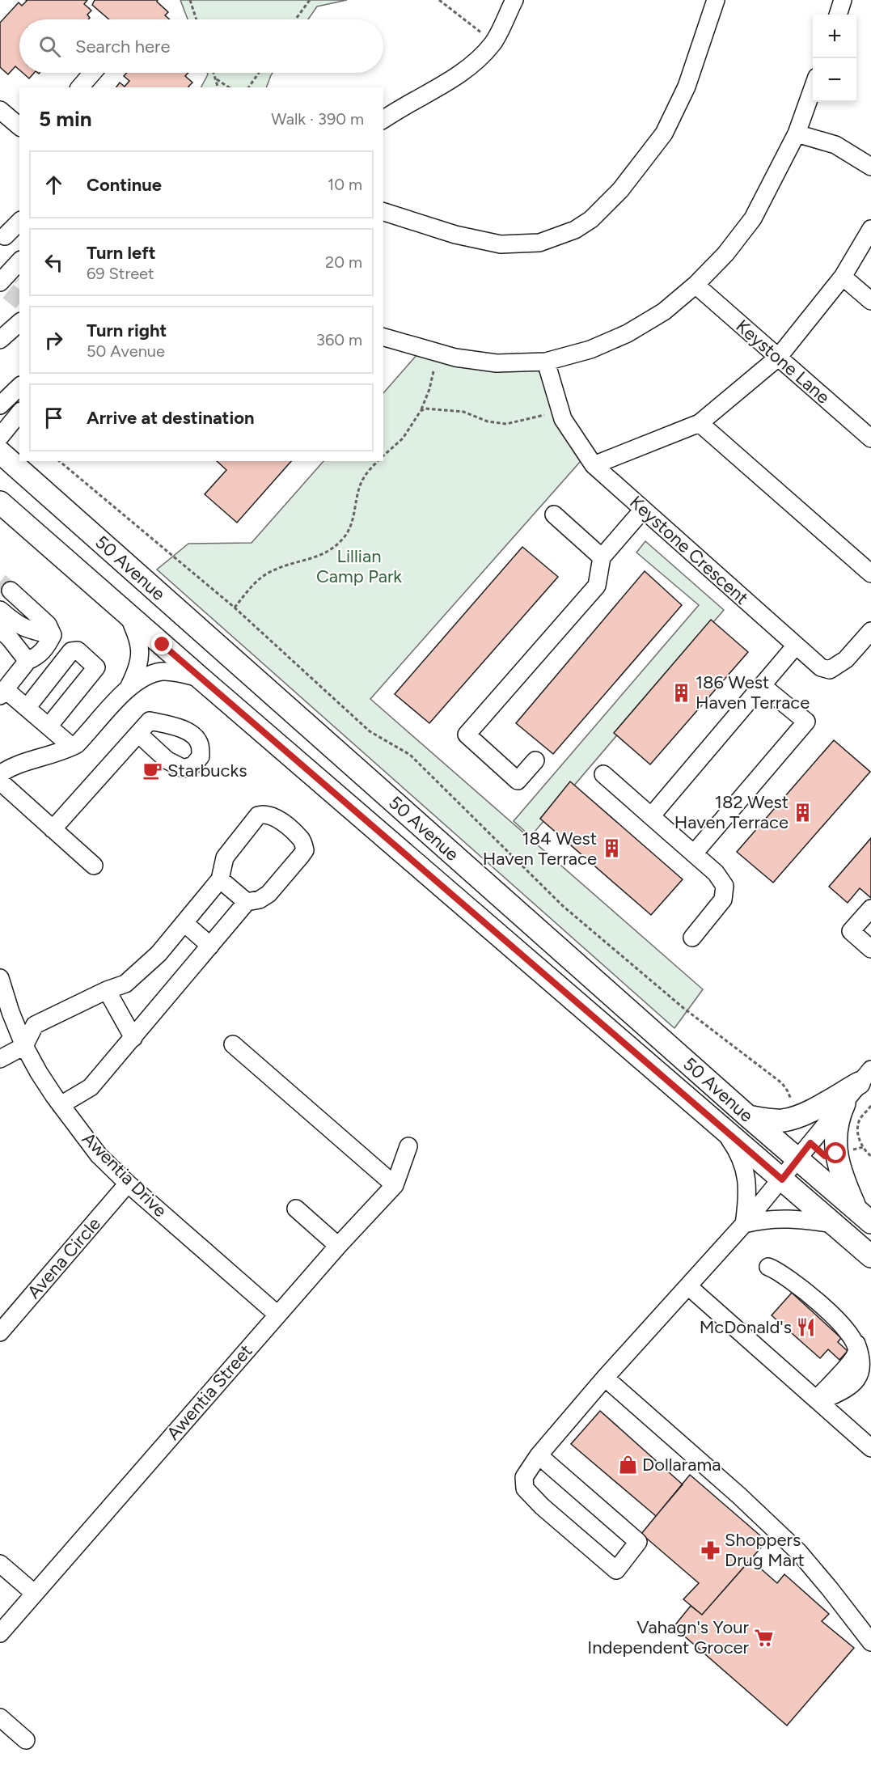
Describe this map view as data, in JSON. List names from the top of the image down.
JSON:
{
  "streets": {
    "main road": ["50 Avenue"],
    "street": [
      "Keystone Lane",
      "Keystone Crescent",
      "Awentia Drive",
      "Avena Circle",
      "Awentia Street"
    ]
  },
  "crossings": [
    ["Awentia Drive", "Avena Circle"],
    ["Awentia Drive", "Awentia Street"]
  ],
  "parks": ["Lillian Camp Park"],
  "places": {
    "building": ["186 West Haven Terrace", "182 West Haven Terrace", "184 West Haven Terrace"],
    "cafe": ["Starbucks"],
    "restaurant": ["McDonald's"],
    "shop": ["Dollarama"],
    "pharmacy": ["Shoppers Drug Mart"],
    "supermarket": ["Vahagn's Your Independent Grocer"]
  },
  "page": {
    "map_buttons": ["+", "−"],
    "search": "Search here",
    "heading": ["5 min", "Walk · 390 m"],
    "list": [
      ["Continue", "10 m"],
      ["Turn left", "69 Street", "20 m"],
      ["Turn right", "50 Avenue", "360 m"],
      "Arrive at destination"
    ]
  }
}
